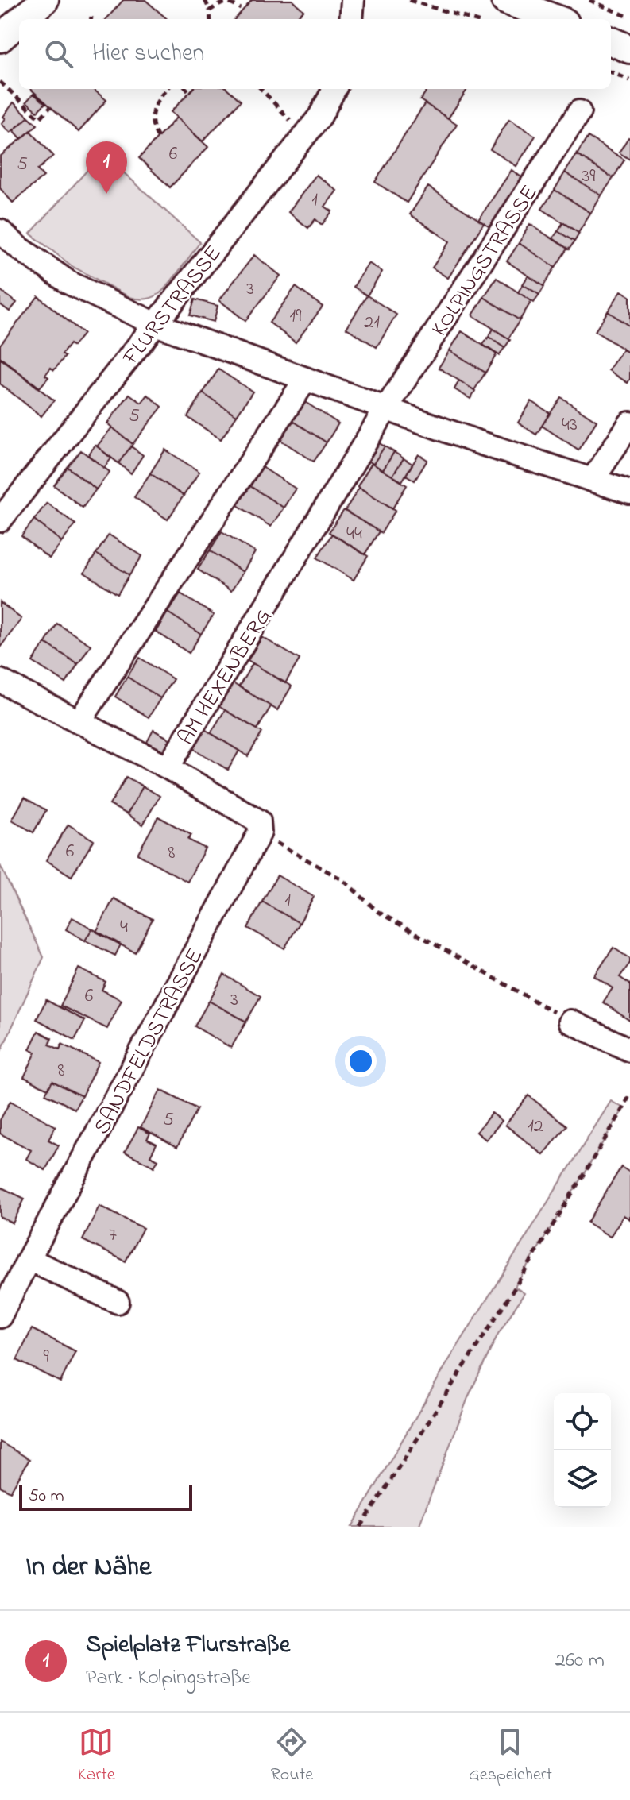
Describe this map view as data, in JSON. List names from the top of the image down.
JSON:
{
  "streets": {
    "street": [
      "KOLPINGSTRASSE",
      "FLURSTRASSE",
      "AM HEXENBERG",
      "SANDFELDSTRASSE"
    ]
  },
  "crossings": [
    ["KOLPINGSTRASSE", "AM HEXENBERG"],
    ["AM HEXENBERG", "SANDFELDSTRASSE"]
  ],
  "house_numbers": [
    "6",
    "5",
    "39",
    "1",
    "3",
    "19",
    "21",
    "5",
    "43",
    "44",
    "6",
    "8",
    "1",
    "4",
    "6",
    "3",
    "8",
    "5",
    "12",
    "7",
    "9"
  ],
  "scale_bar": "50 m",
  "page": {
    "search": "Hier suchen",
    "pins": "1",
    "scale": "50 m",
    "heading": "In der Nähe",
    "list": [
      {
        "mark": "1",
        "name": "Spielplatz Flurstraße",
        "note": "Park · Kolpingstraße",
        "value": "260 m"
      }
    ],
    "nav": ["Karte", "Route", "Gespeichert"]
  }
}
